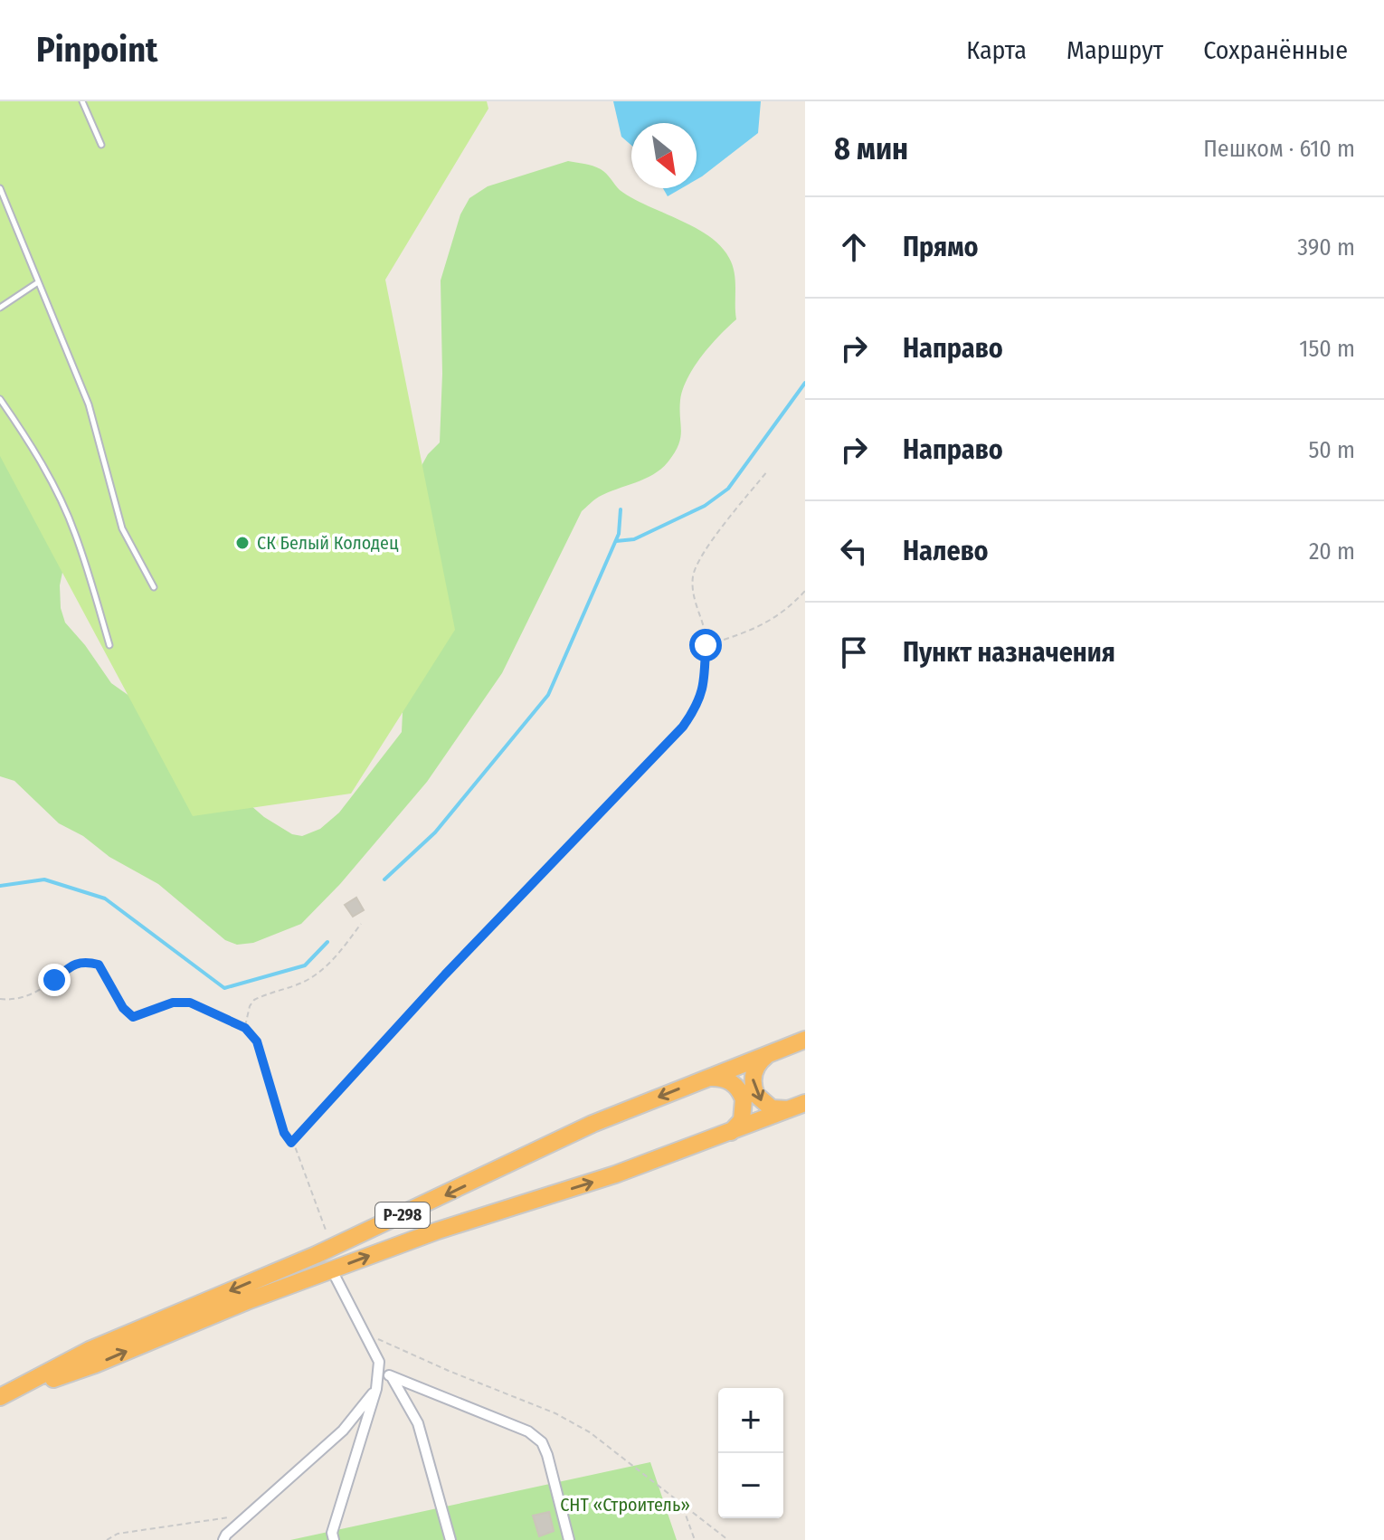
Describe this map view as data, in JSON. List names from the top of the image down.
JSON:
{
  "streets": {
    "highway": ["Р-298"]
  },
  "parks": ["СНТ «Строитель»"],
  "places": ["СК Белый Колодец"],
  "north": "bottom right",
  "page": {
    "header": "Pinpoint",
    "nav": ["Карта", "Маршрут", "Сохранённые"],
    "heading": ["8 мин", "Пешком · 610 m"],
    "list": [
      ["Прямо", "390 m"],
      ["Направо", "150 m"],
      ["Направо", "50 m"],
      ["Налево", "20 m"],
      "Пункт назначения"
    ],
    "map_buttons": ["+", "−"]
  }
}
